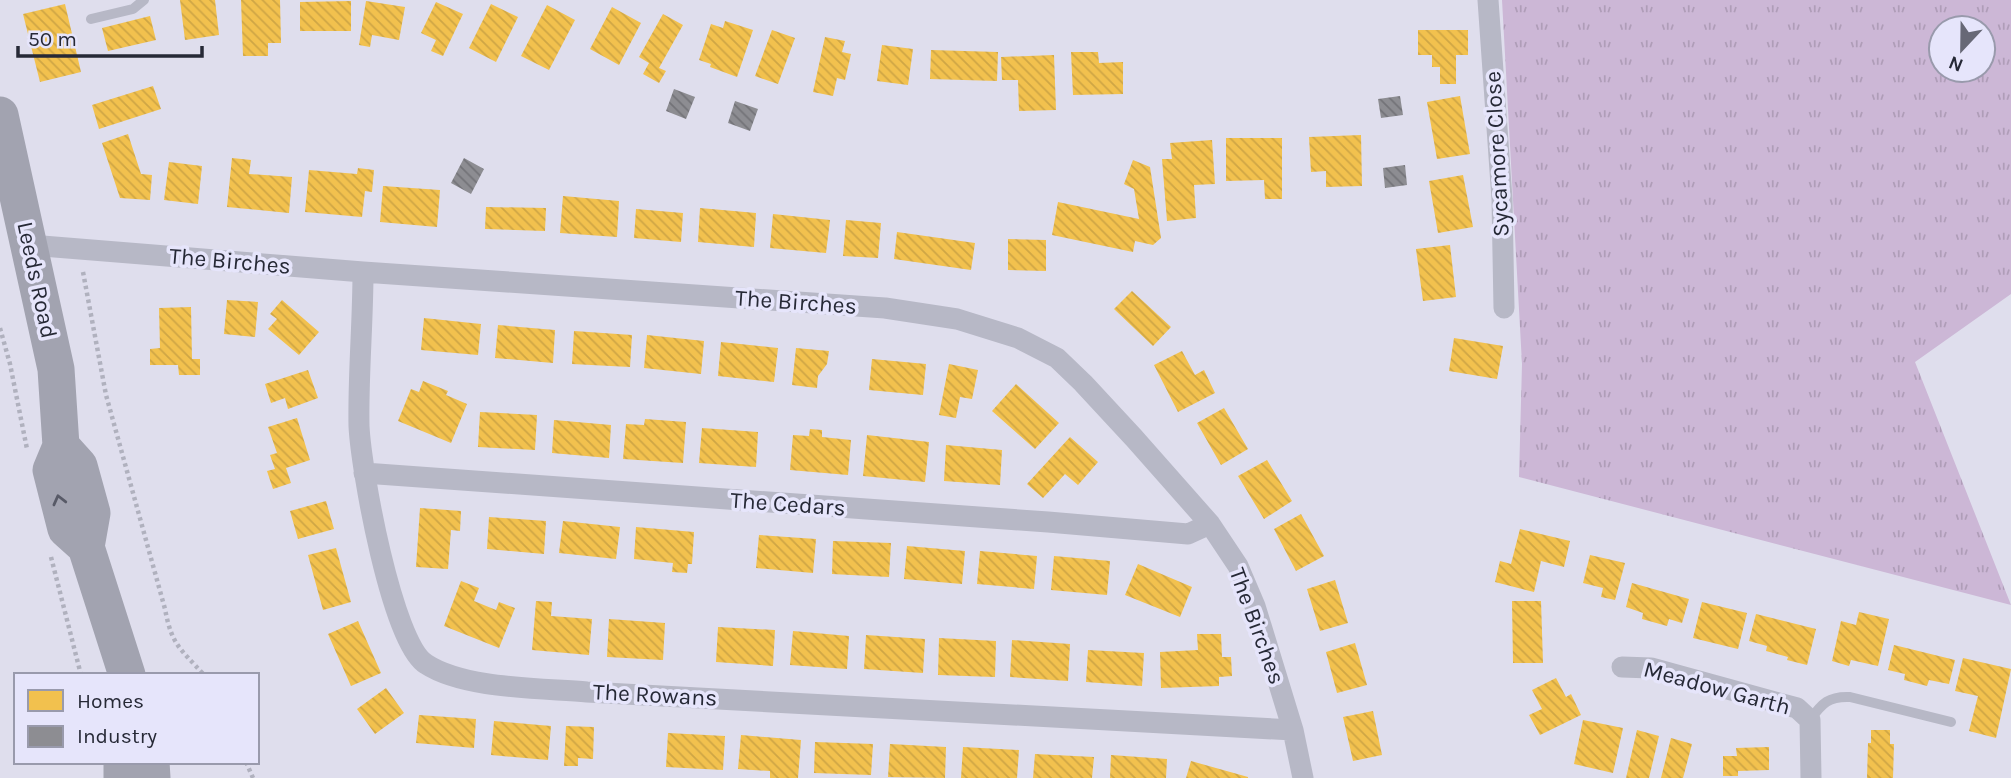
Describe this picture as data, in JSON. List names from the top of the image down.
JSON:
{
  "streets": {
    "highway": ["Leeds Road"],
    "street": [
      "Sycamore Close",
      "The Birches",
      "The Cedars",
      "Meadow Garth",
      "The Rowans"
    ]
  },
  "crossings": [
    ["The Birches", "Leeds Road"],
    ["The Birches", "The Cedars"],
    ["The Birches", "The Rowans"],
    ["The Cedars", "The Rowans"]
  ],
  "legend": ["Homes", "Industry"],
  "scale_bar": "50 m",
  "north": "bottom"
}
